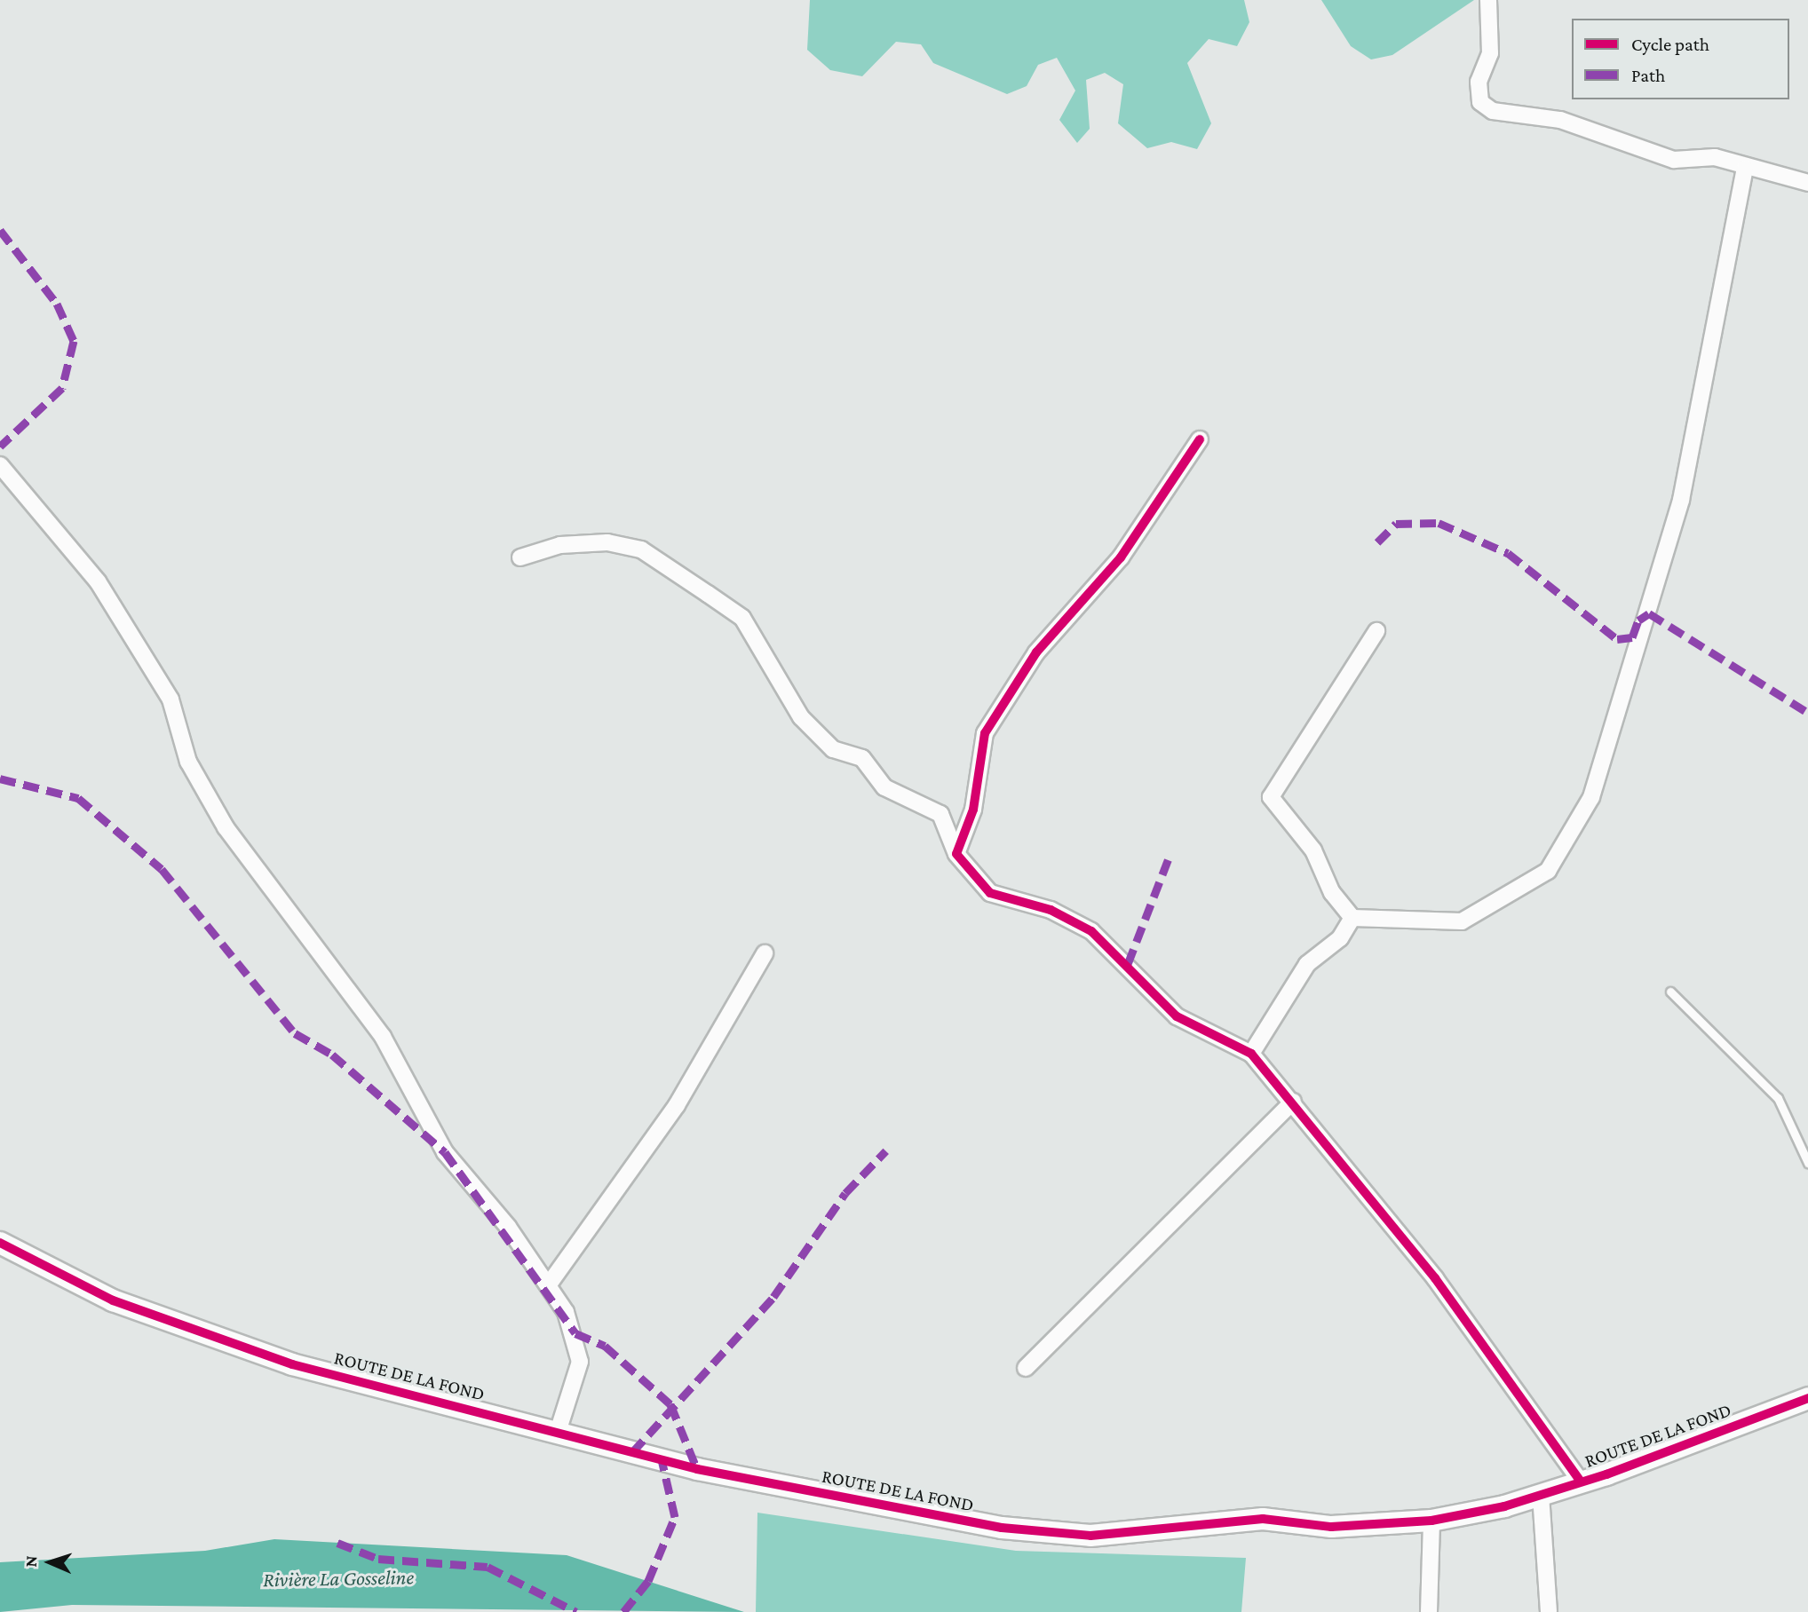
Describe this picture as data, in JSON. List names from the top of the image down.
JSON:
{
  "streets": {
    "street": ["ROUTE DE LA FOND"]
  },
  "water": ["Rivière La Gosseline"],
  "legend": ["Cycle path", "Path"],
  "north": "left"
}
